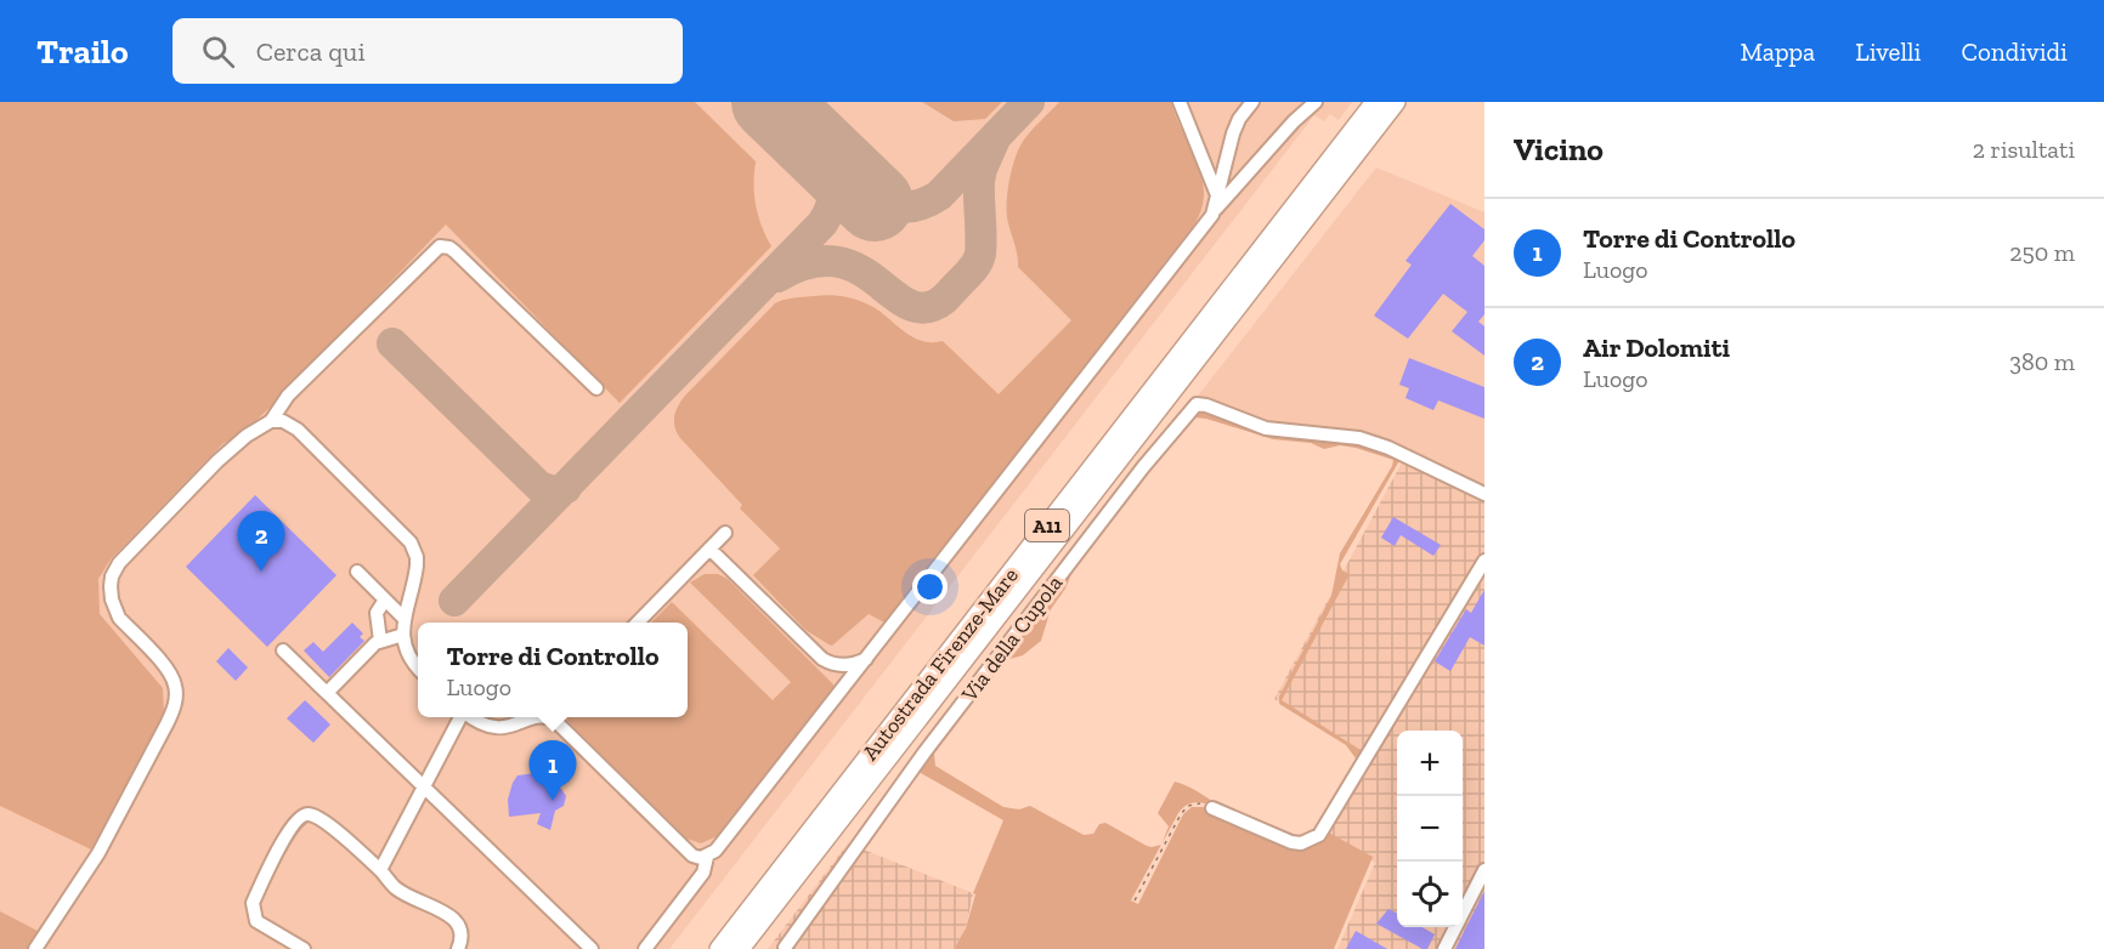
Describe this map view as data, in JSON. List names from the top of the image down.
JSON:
{
  "streets": {
    "highway": ["A11", "Autostrada Firenze-Mare"],
    "street": ["Via della Cupola"]
  },
  "page": {
    "header": "Trailo",
    "search": "Cerca qui",
    "nav": ["Mappa", "Livelli", "Condividi"],
    "heading": ["Vicino", "2 risultati"],
    "list": [
      {
        "mark": "1",
        "name": "Torre di Controllo",
        "note": "Luogo",
        "value": "250 m"
      },
      {
        "mark": "2",
        "name": "Air Dolomiti",
        "note": "Luogo",
        "value": "380 m"
      }
    ],
    "pins": ["2", "1"],
    "popup": ["Torre di Controllo", "Luogo"],
    "map_buttons": ["+", "−"]
  }
}
